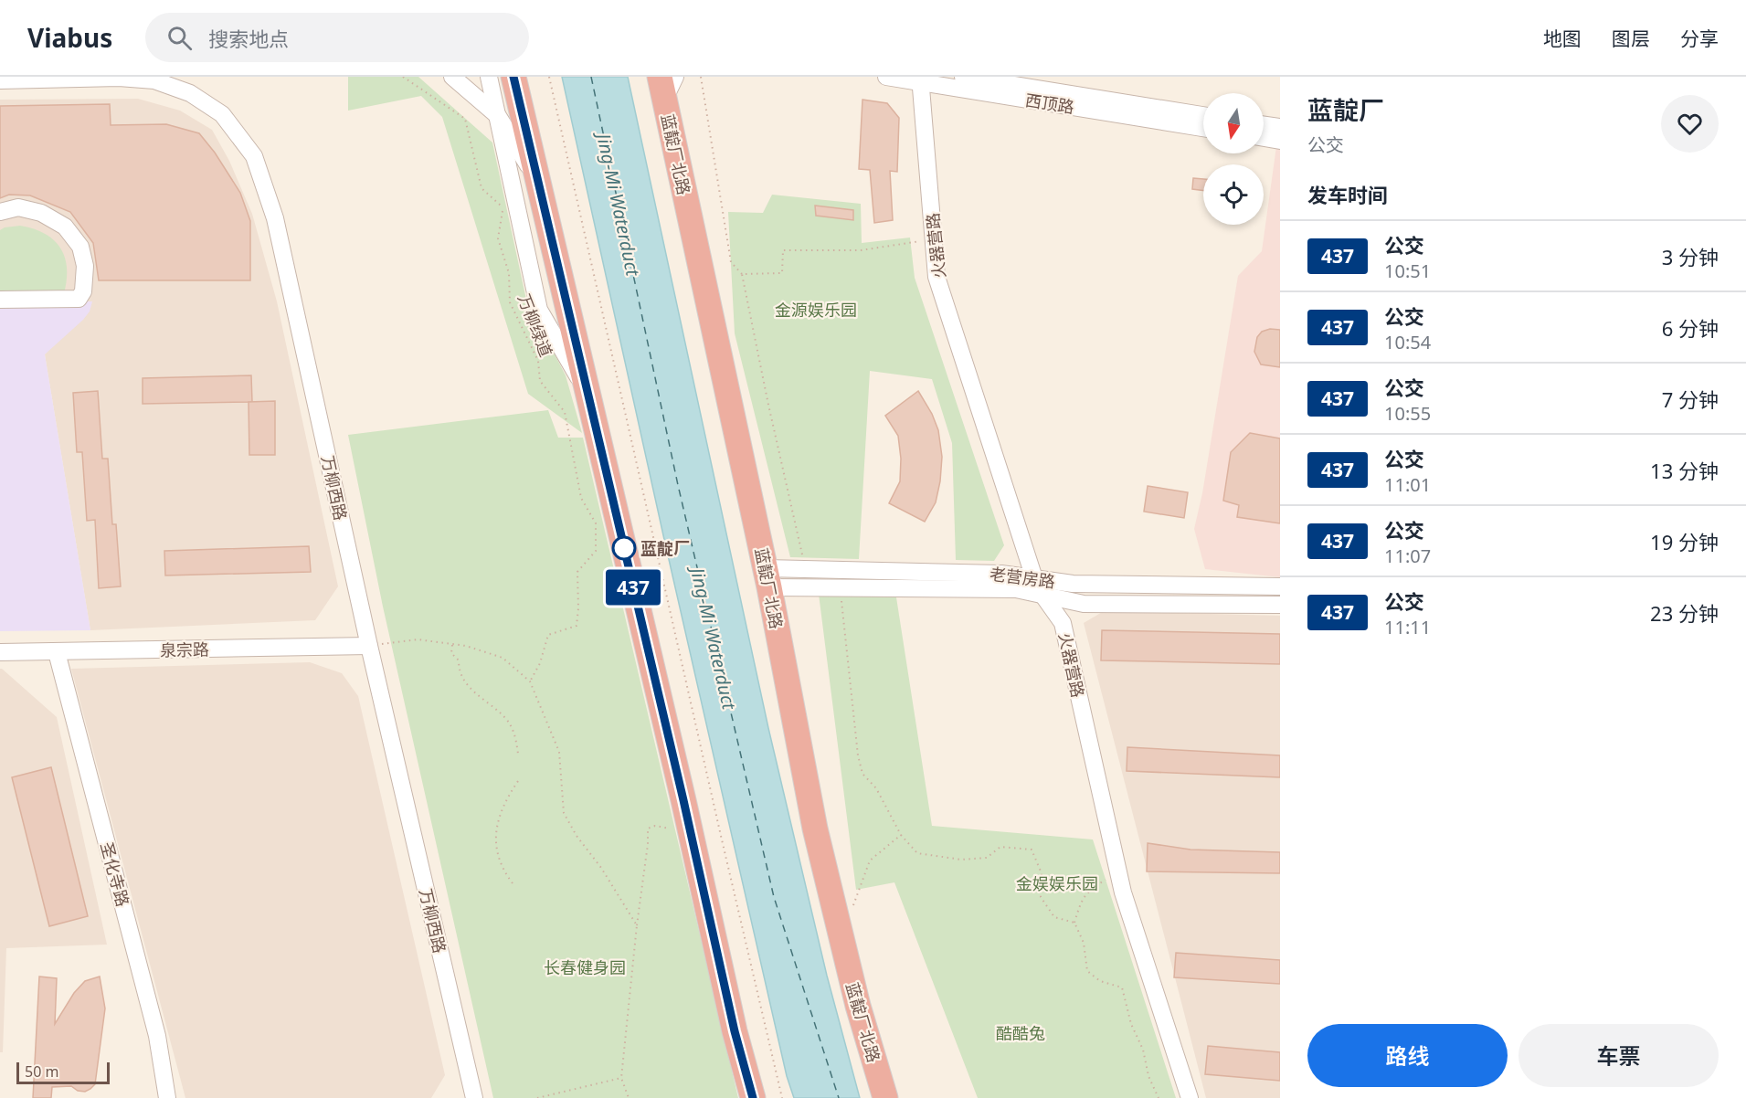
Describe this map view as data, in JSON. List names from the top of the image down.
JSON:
{
  "streets": {
    "highway": ["蓝靛厂北路"],
    "street": [
      "西顶路",
      "火器营路",
      "万柳西路",
      "老营房路",
      "泉宗路",
      "圣化寺路"
    ],
    "path": ["万柳绿道"]
  },
  "crossings": [
    ["西顶路", "火器营路"],
    ["蓝靛厂北路", "老营房路"],
    ["火器营路", "老营房路"],
    ["万柳西路", "泉宗路"],
    ["泉宗路", "圣化寺路"]
  ],
  "water": ["Jing-Mi Waterduct"],
  "parks": [
    "金源娱乐园",
    "金娱娱乐园",
    "长春健身园",
    "酷酷兔"
  ],
  "places": ["蓝靛厂"],
  "lines": ["bus line 437"],
  "scale_bar": "50 m",
  "north": "bottom",
  "page": {
    "header": "Viabus",
    "search": "搜索地点",
    "nav": ["地图", "图层", "分享"],
    "on_map": "437",
    "heading": [
      ["蓝靛厂", "公交"],
      "发车时间"
    ],
    "list": [
      {
        "mark": "437",
        "name": "公交",
        "note": "10:51",
        "value": "3 分钟"
      },
      {
        "mark": "437",
        "name": "公交",
        "note": "10:54",
        "value": "6 分钟"
      },
      {
        "mark": "437",
        "name": "公交",
        "note": "10:55",
        "value": "7 分钟"
      },
      {
        "mark": "437",
        "name": "公交",
        "note": "11:01",
        "value": "13 分钟"
      },
      {
        "mark": "437",
        "name": "公交",
        "note": "11:07",
        "value": "19 分钟"
      },
      {
        "mark": "437",
        "name": "公交",
        "note": "11:11",
        "value": "23 分钟"
      }
    ],
    "buttons": ["路线", "车票"],
    "scale": "50 m"
  }
}
